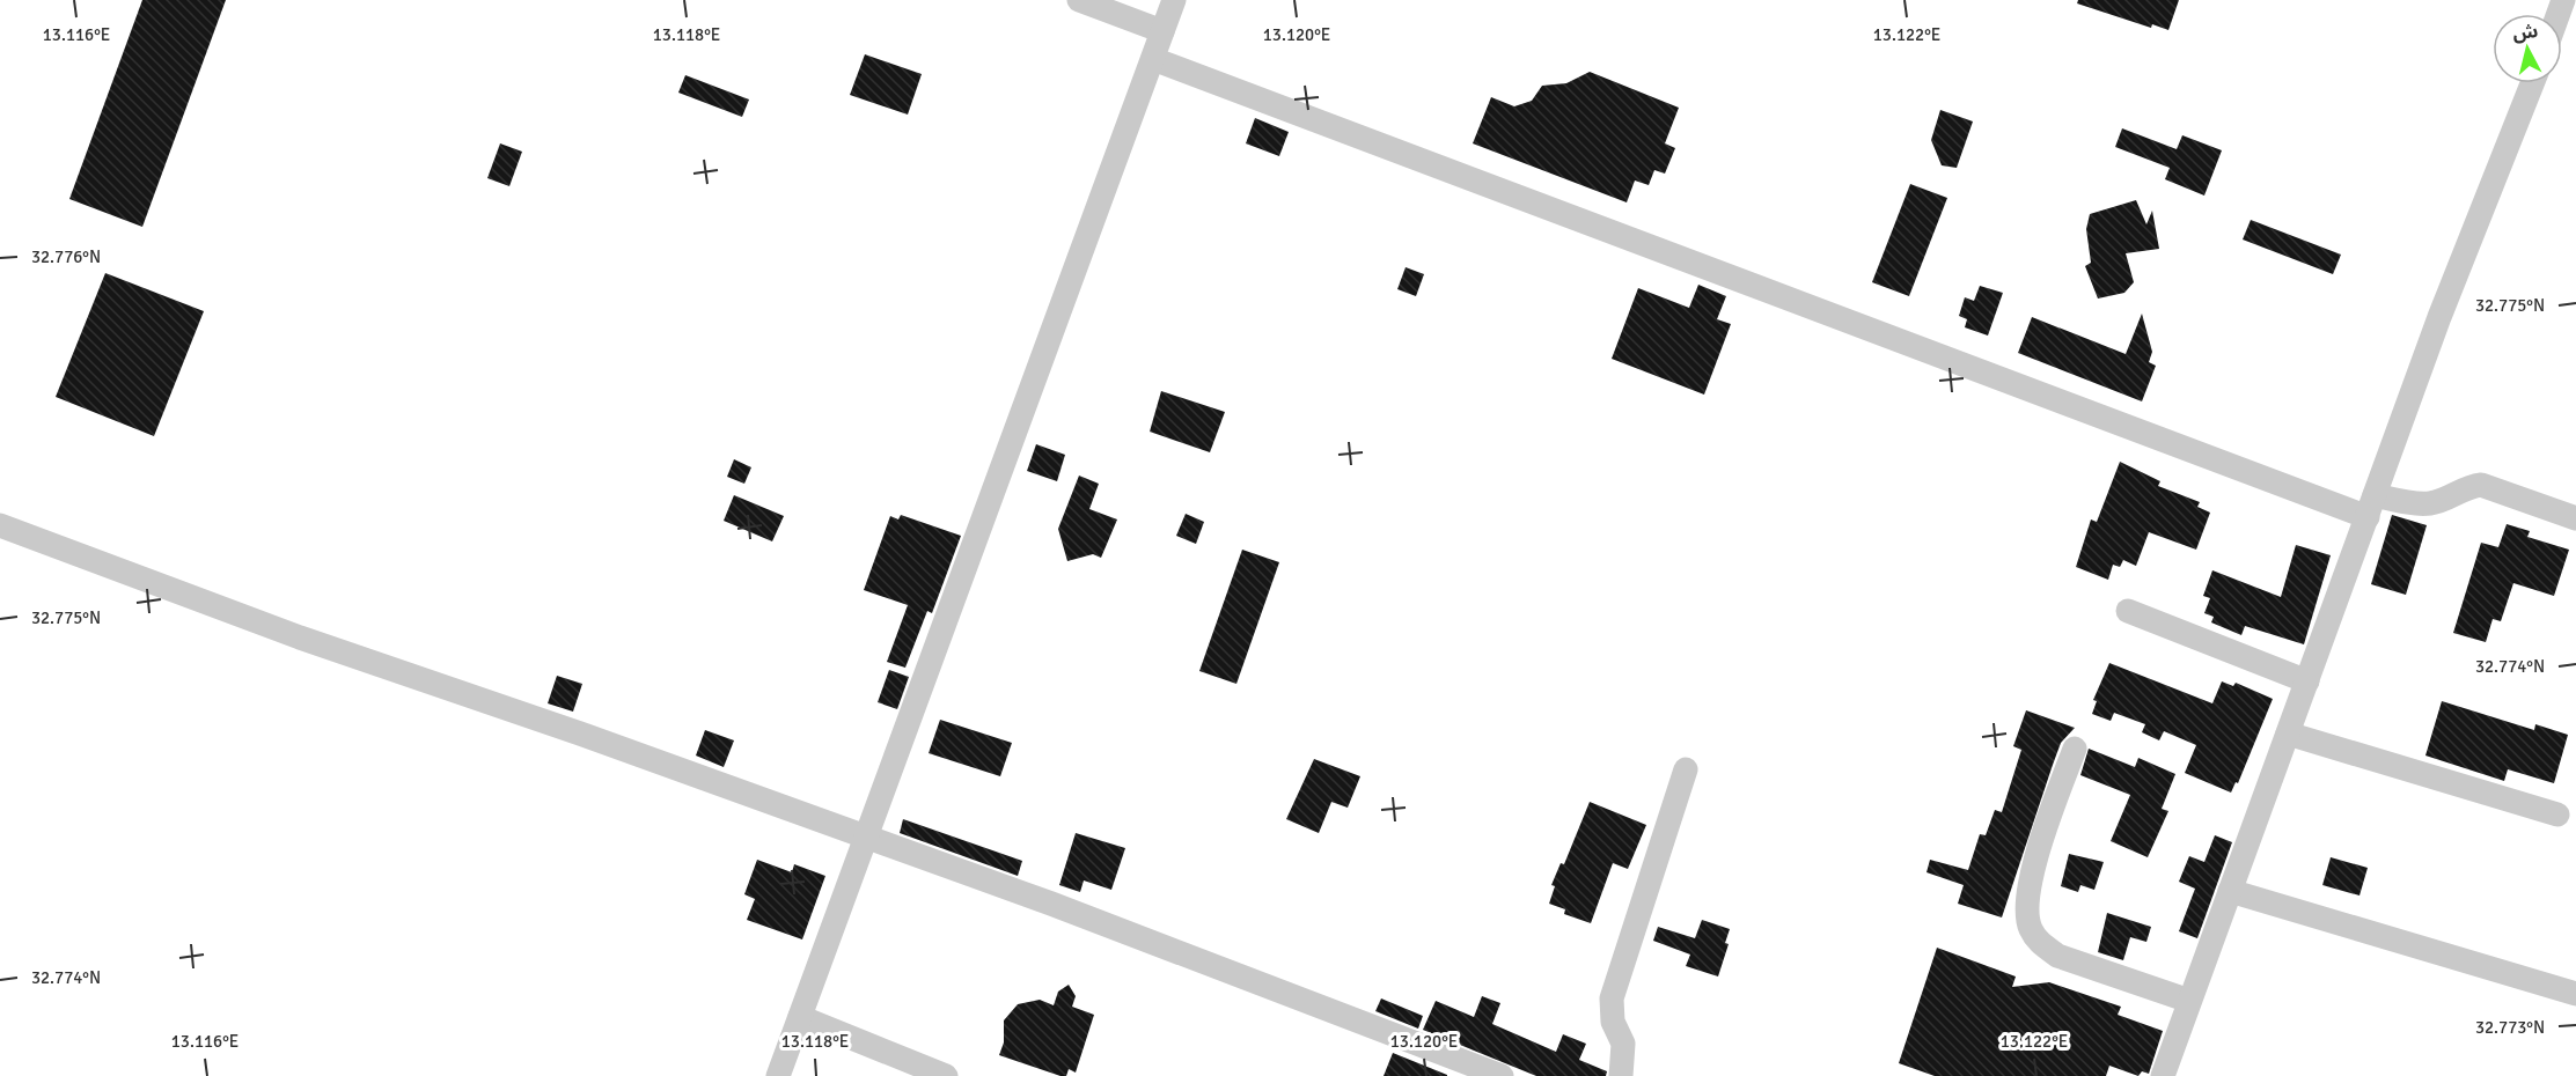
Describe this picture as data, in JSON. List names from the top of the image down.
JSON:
{
  "north": "top",
  "coordinates": [
    "13.116°E",
    "13.118°E",
    "13.120°E",
    "13.122°E",
    "32.776°N",
    "32.775°N",
    "32.774°N",
    "32.773°N"
  ]
}
